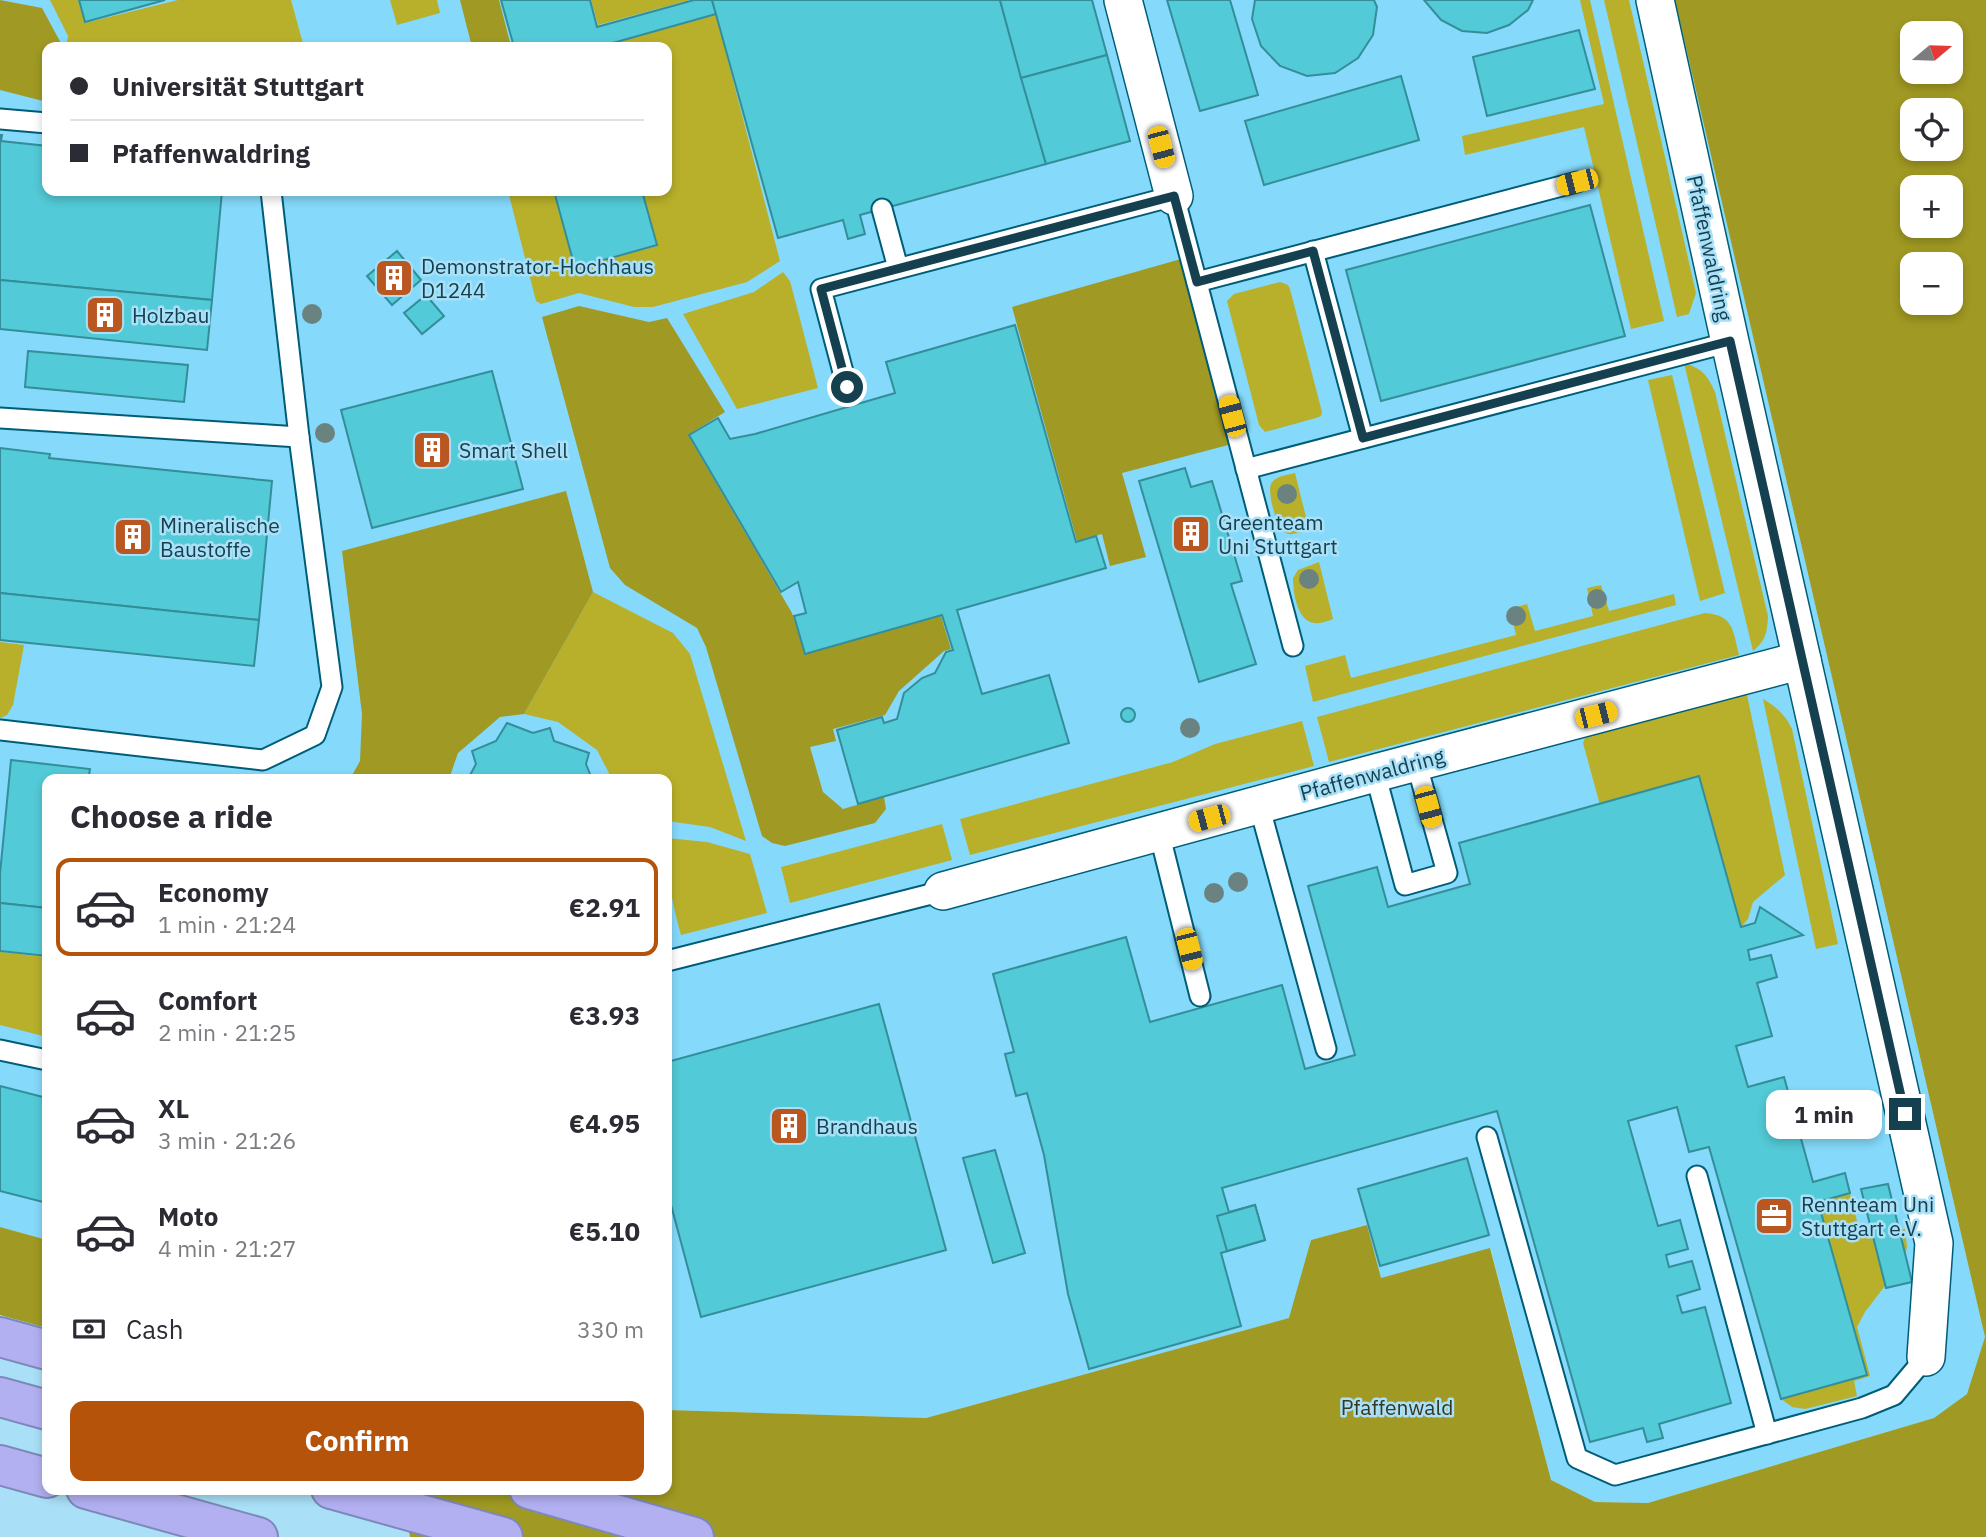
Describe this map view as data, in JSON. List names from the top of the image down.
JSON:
{
  "streets": {
    "street": ["Pfaffenwaldring"]
  },
  "parks": ["Pfaffenwald"],
  "places": {
    "building": [
      "Demonstrator-Hochhaus D1244",
      "Holzbau",
      "Smart Shell",
      "Greenteam Uni Stuttgart",
      "Mineralische Baustoffe",
      "Brandhaus"
    ],
    "office": ["Rennteam Uni Stuttgart e.V."]
  },
  "north": "right",
  "page": {
    "map_buttons": ["+", "−"],
    "banner": ["Universität Stuttgart", "Pfaffenwaldring"],
    "heading": "Choose a ride",
    "list": [
      {
        "name": "Economy",
        "note": "1 min · 21:24",
        "value": "€2.91"
      },
      {
        "name": "Comfort",
        "note": "2 min · 21:25",
        "value": "€3.93"
      },
      {
        "name": "XL",
        "note": "3 min · 21:26",
        "value": "€4.95"
      },
      {
        "name": "Moto",
        "note": "4 min · 21:27",
        "value": "€5.10"
      }
    ],
    "bubble": "1 min",
    "pay": ["Cash", "330 m"],
    "buttons": "Confirm"
  }
}
